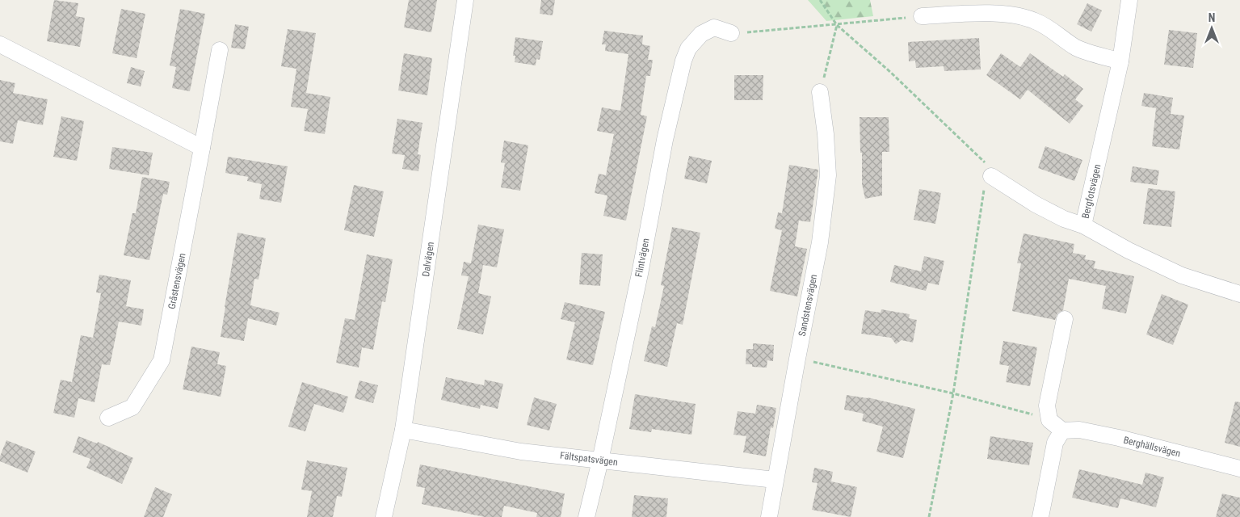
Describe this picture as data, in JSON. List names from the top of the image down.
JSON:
{
  "streets": {
    "street": [
      "Bergfotsvägen",
      "Flintvägen",
      "Dalvägen",
      "Gråstensvägen",
      "Sandstensvägen",
      "Berghällsvägen",
      "Fältspatsvägen"
    ]
  },
  "crossings": [
    ["Flintvägen", "Fältspatsvägen"],
    ["Dalvägen", "Fältspatsvägen"],
    ["Sandstensvägen", "Fältspatsvägen"]
  ],
  "north": "top"
}
